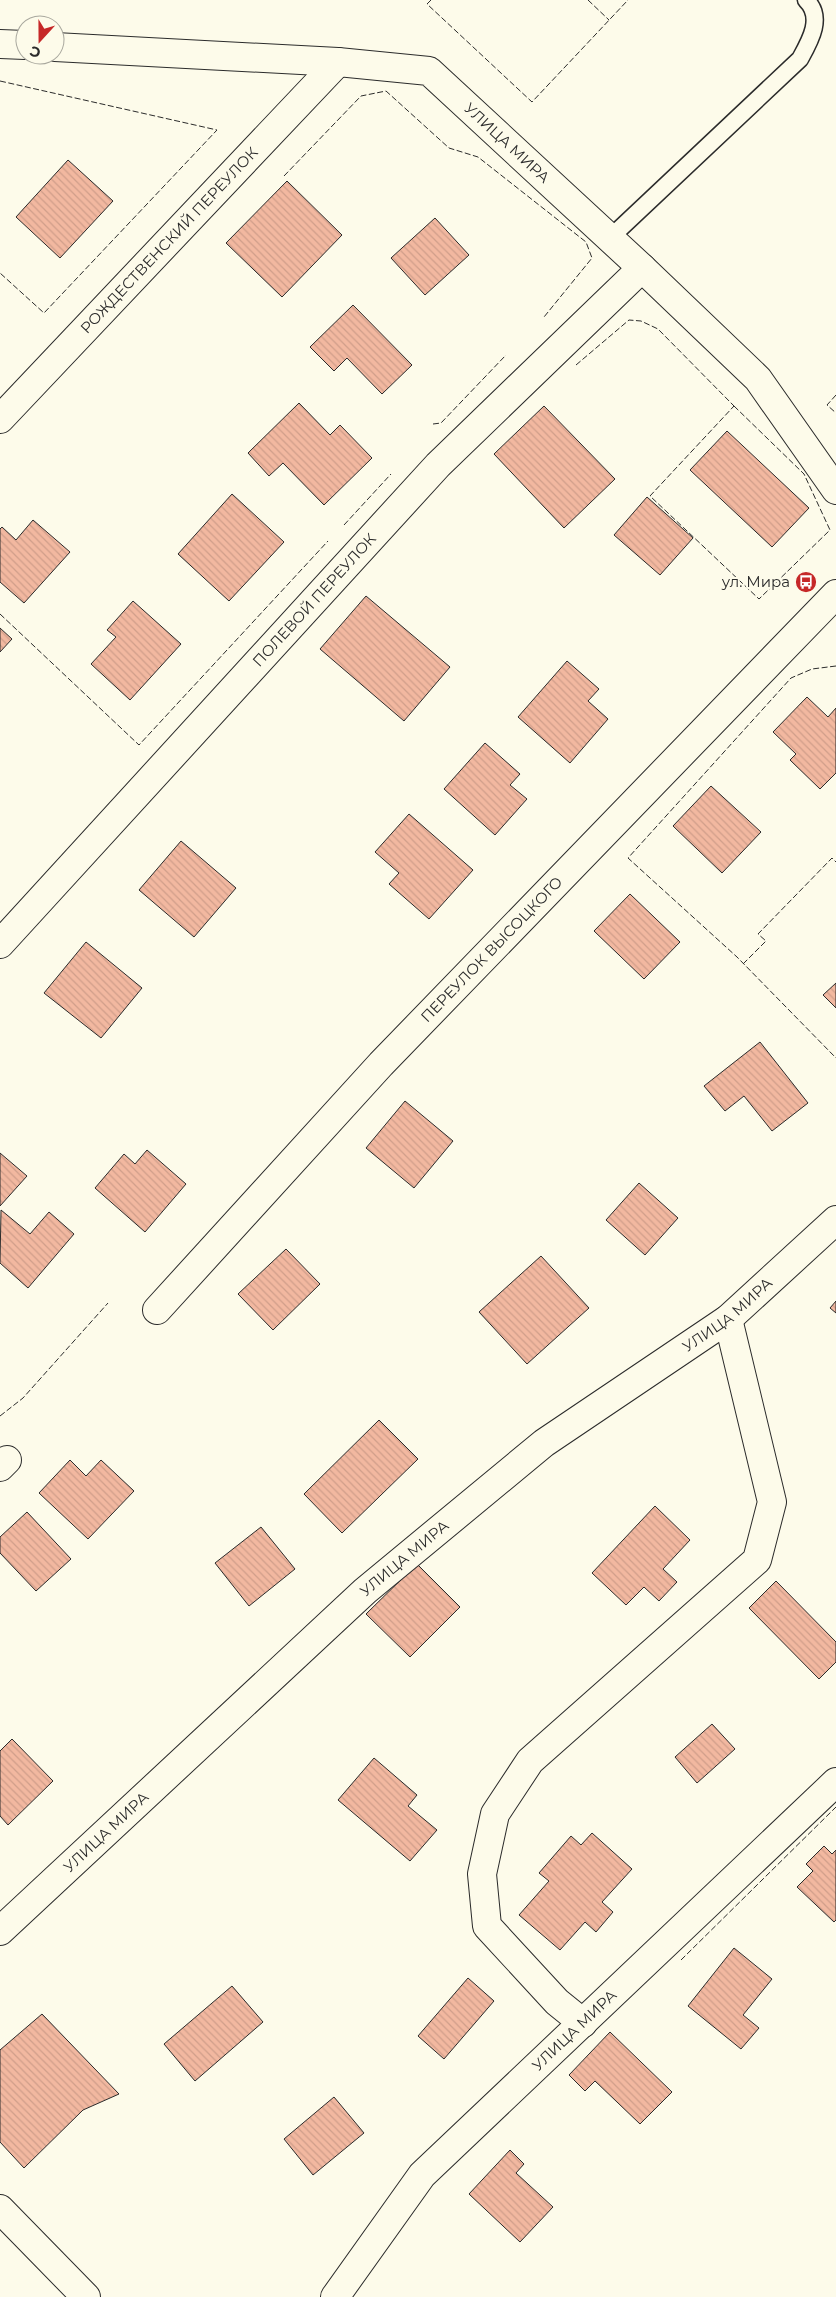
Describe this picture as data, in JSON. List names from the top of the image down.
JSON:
{
  "streets": {
    "street": [
      "УЛИЦА МИРА",
      "РОЖДЕСТВЕНСКИЙ ПЕРЕУЛОК",
      "ПОЛЕВОЙ ПЕРЕУЛОК",
      "ПЕРЕУЛОК ВЫСОЦКОГО"
    ]
  },
  "crossings": [
    ["УЛИЦА МИРА", "РОЖДЕСТВЕНСКИЙ ПЕРЕУЛОК"],
    ["УЛИЦА МИРА", "ПОЛЕВОЙ ПЕРЕУЛОК"]
  ],
  "places": {
    "bus stop": ["ул. Мира"]
  },
  "north": "bottom"
}
